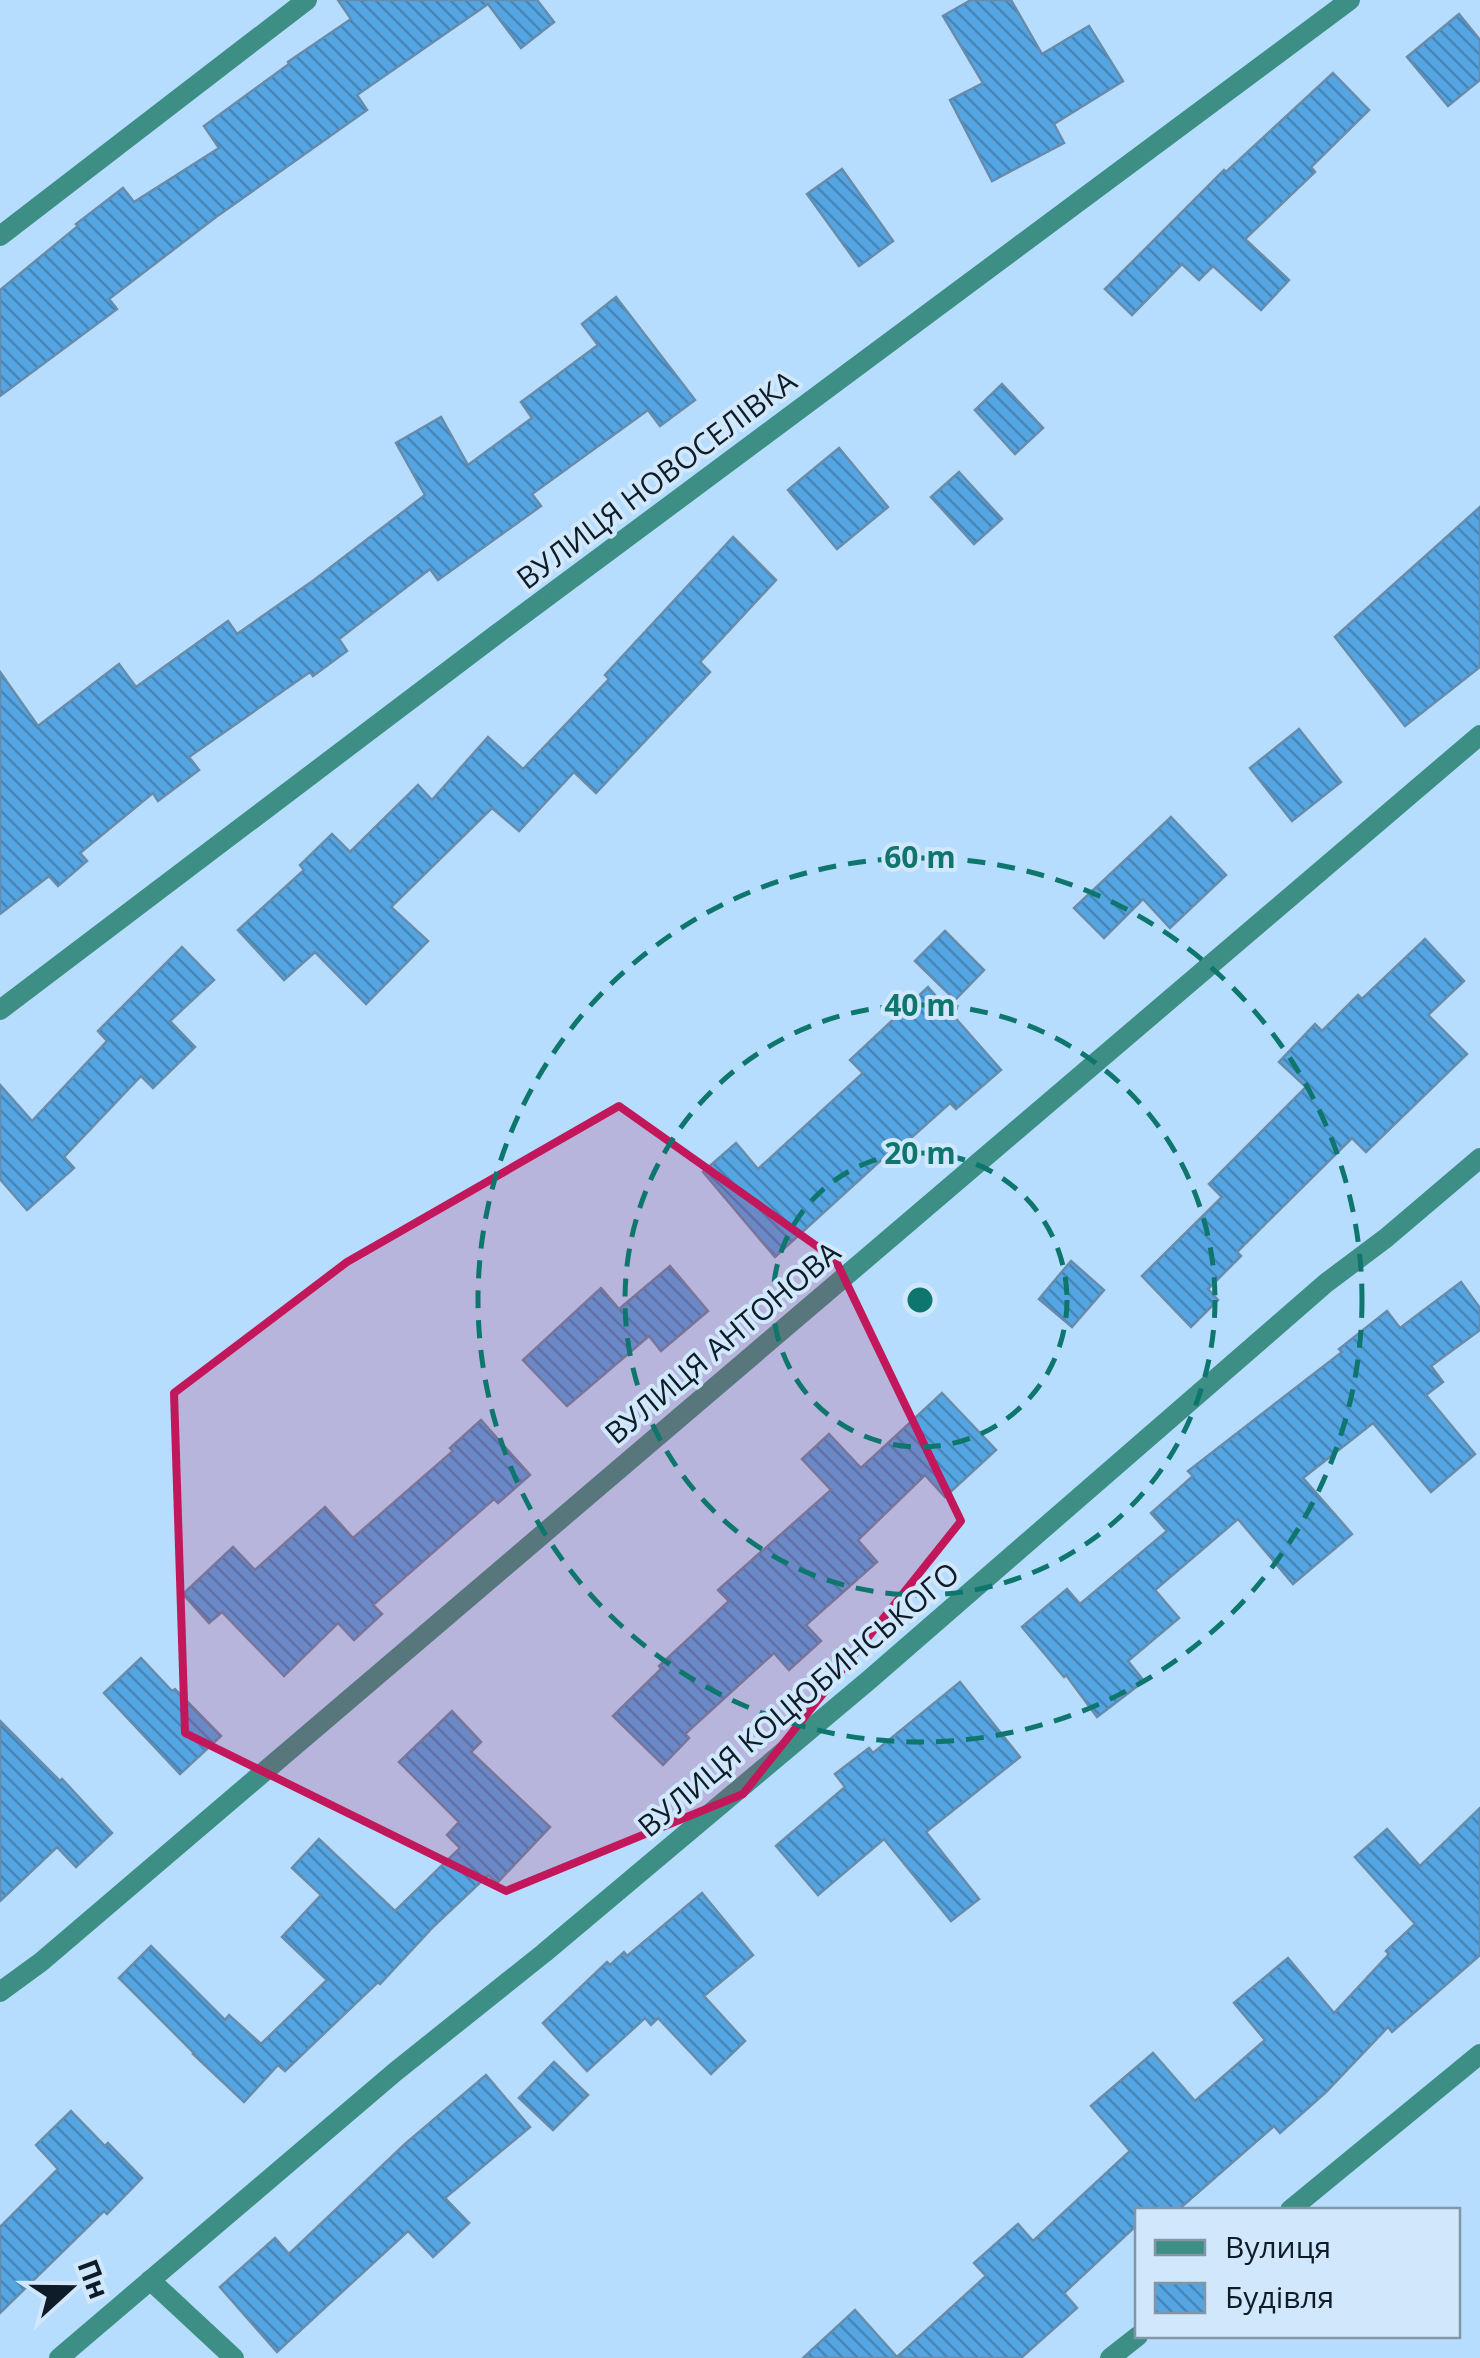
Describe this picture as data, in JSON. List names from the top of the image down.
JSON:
{
  "streets": {
    "street": ["ВУЛИЦЯ НОВОСЕЛІВКА", "ВУЛИЦЯ АНТОНОВА", "ВУЛИЦЯ КОЦЮБИНСЬКОГО"]
  },
  "legend": ["Вулиця", "Будівля"],
  "north": "right",
  "rings": ["60 m", "40 m", "20 m"]
}
